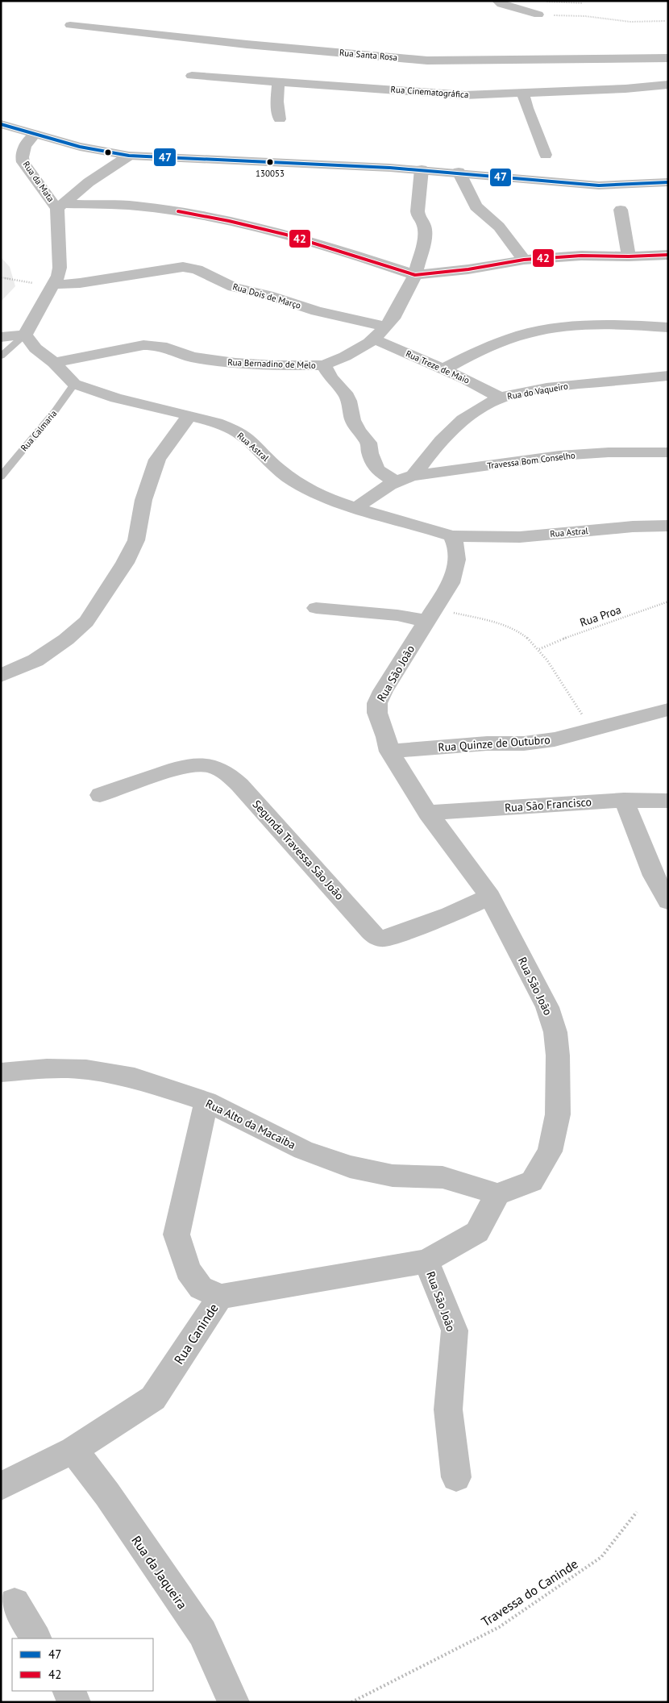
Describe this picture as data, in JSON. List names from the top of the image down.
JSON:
{
  "streets": {
    "street": [
      "Rua Santa Rosa",
      "Rua Cinematográfica",
      "Rua da Mata",
      "Rua Dois de Março",
      "Rua Bernadino de Melo",
      "Rua Treze de Maio",
      "Rua do Vaqueiro",
      "Rua Astral",
      "Travessa Bom Conselho",
      "Rua São João",
      "Rua Quinze de Outubro",
      "Rua São Francisco",
      "Segunda Travessa São João",
      "Rua Alto da Macaiba",
      "Rua Caninde",
      "Rua da Jaqueira"
    ],
    "lane": ["Rua Calmaria"],
    "path": ["Rua Proa", "Travessa do Caninde"]
  },
  "crossings": [
    ["Rua Dois de Março", "Rua Bernadino de Melo"],
    ["Rua Bernadino de Melo", "Rua Treze de Maio"],
    ["Rua Bernadino de Melo", "Rua Astral"],
    ["Rua Treze de Maio", "Rua do Vaqueiro"],
    ["Rua do Vaqueiro", "Travessa Bom Conselho"],
    ["Rua Calmaria", "Rua Astral"],
    ["Rua Astral", "Travessa Bom Conselho"],
    ["Rua Astral", "Rua São João"],
    ["Rua São João", "Rua Quinze de Outubro"],
    ["Rua São João", "Rua São Francisco"],
    ["Rua São João", "Segunda Travessa São João"],
    ["Rua São João", "Rua Alto da Macaiba"],
    ["Rua São João", "Rua Caninde"],
    ["Rua Caninde", "Rua da Jaqueira"]
  ],
  "places": ["130053"],
  "lines": ["transit line 47", "transit line 42"],
  "legend": ["47", "42"]
}
